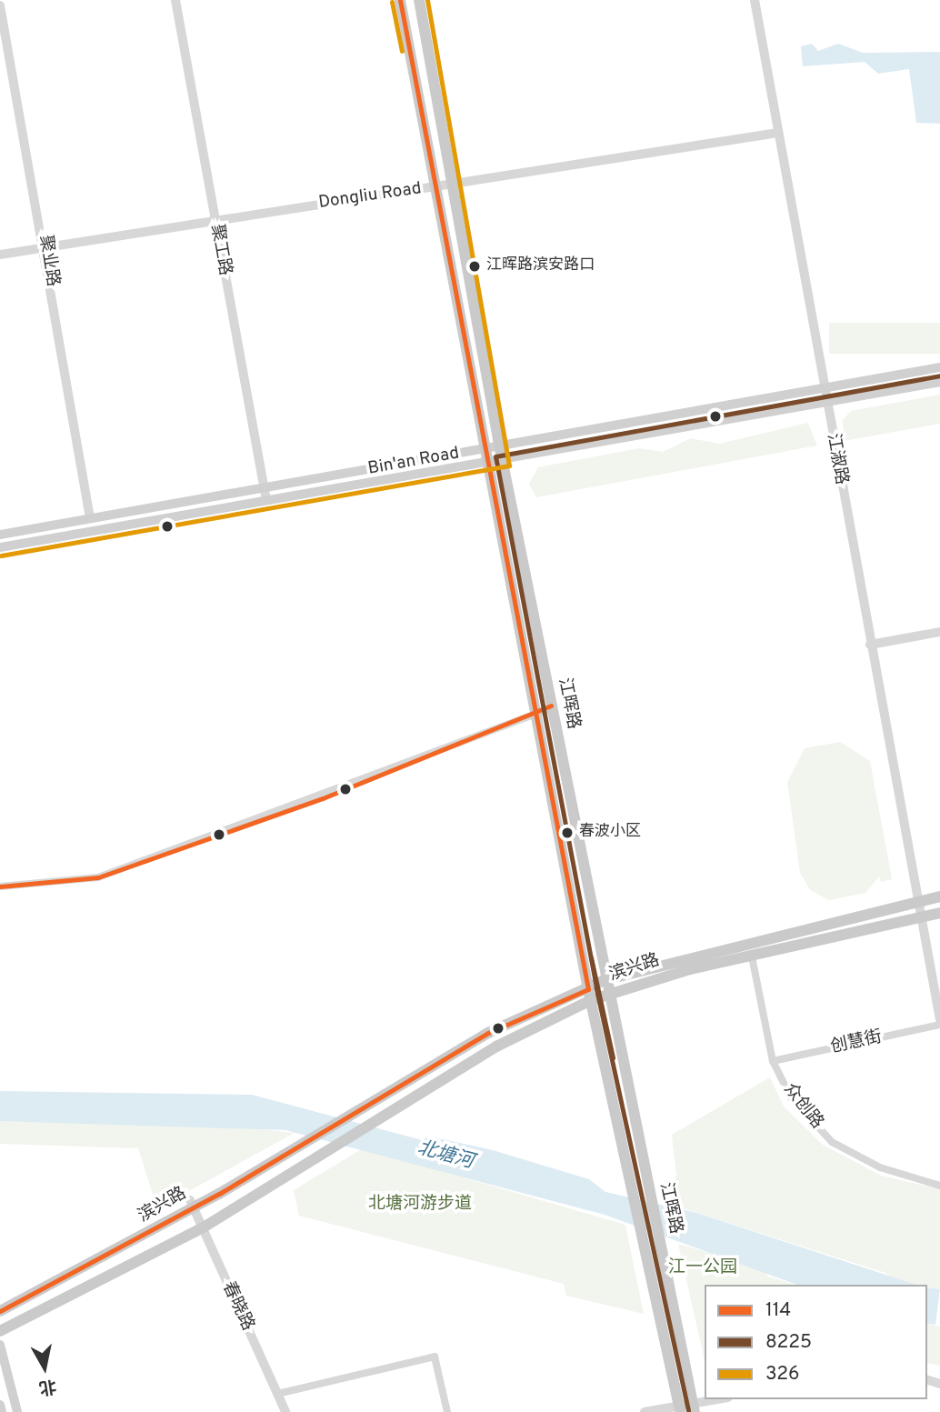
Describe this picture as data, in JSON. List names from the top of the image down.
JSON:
{
  "streets": {
    "main road": ["Bin'an Road", "江晖路", "滨兴路"],
    "street": [
      "Dongliu Road",
      "聚工路",
      "聚业路",
      "江淑路",
      "创慧街",
      "众创路",
      "春晓路"
    ]
  },
  "crossings": [
    ["Dongliu Road", "聚工路"],
    ["Dongliu Road", "聚业路"],
    ["Dongliu Road", "江淑路"],
    ["Dongliu Road", "江晖路"],
    ["聚工路", "Bin'an Road"],
    ["聚业路", "Bin'an Road"],
    ["江淑路", "Bin'an Road"],
    ["江淑路", "滨兴路"],
    ["Bin'an Road", "江晖路"],
    ["江晖路", "滨兴路"],
    ["滨兴路", "众创路"],
    ["滨兴路", "春晓路"],
    ["创慧街", "众创路"]
  ],
  "water": ["北塘河"],
  "parks": ["北塘河游步道", "江一公园"],
  "places": ["江晖路滨安路口", "春波小区"],
  "lines": ["transit line 114", "transit line 326", "transit line 8225"],
  "legend": ["114", "8225", "326"],
  "north": "bottom"
}
